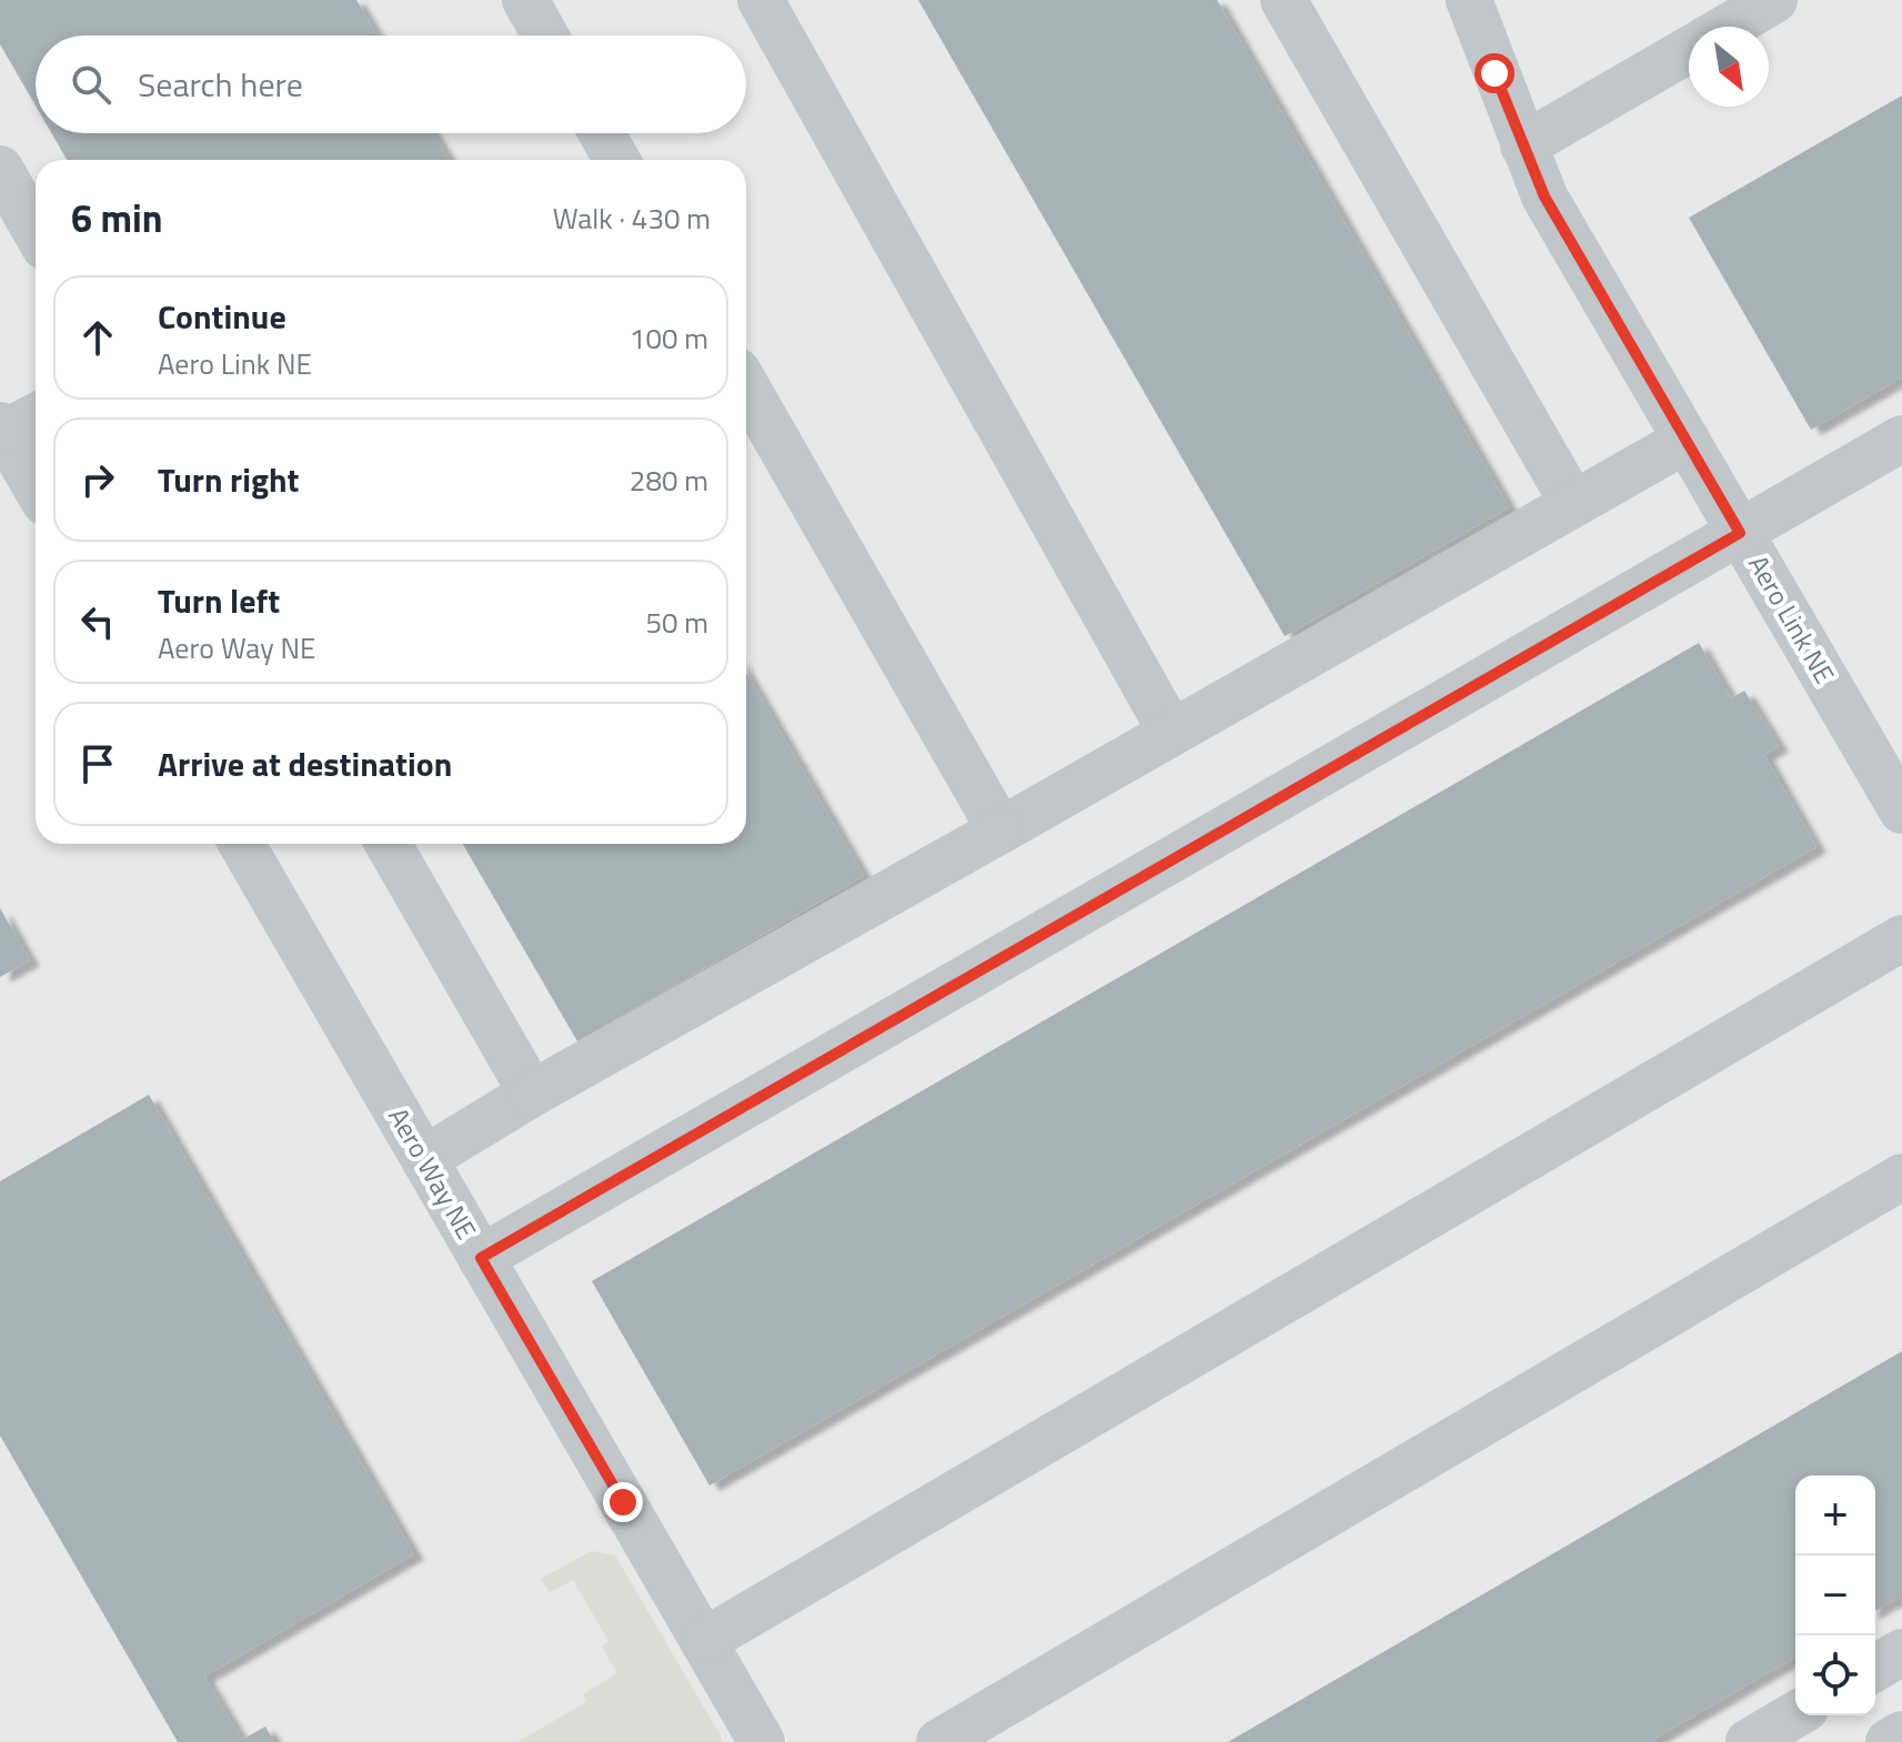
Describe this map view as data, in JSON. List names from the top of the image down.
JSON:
{
  "streets": {
    "street": ["Aero Link NE", "Aero Way NE"]
  },
  "north": "bottom right",
  "page": {
    "search": "Search here",
    "heading": ["6 min", "Walk · 430 m"],
    "list": [
      ["Continue", "Aero Link NE", "100 m"],
      ["Turn right", "280 m"],
      ["Turn left", "Aero Way NE", "50 m"],
      "Arrive at destination"
    ],
    "map_buttons": ["+", "−"]
  }
}
